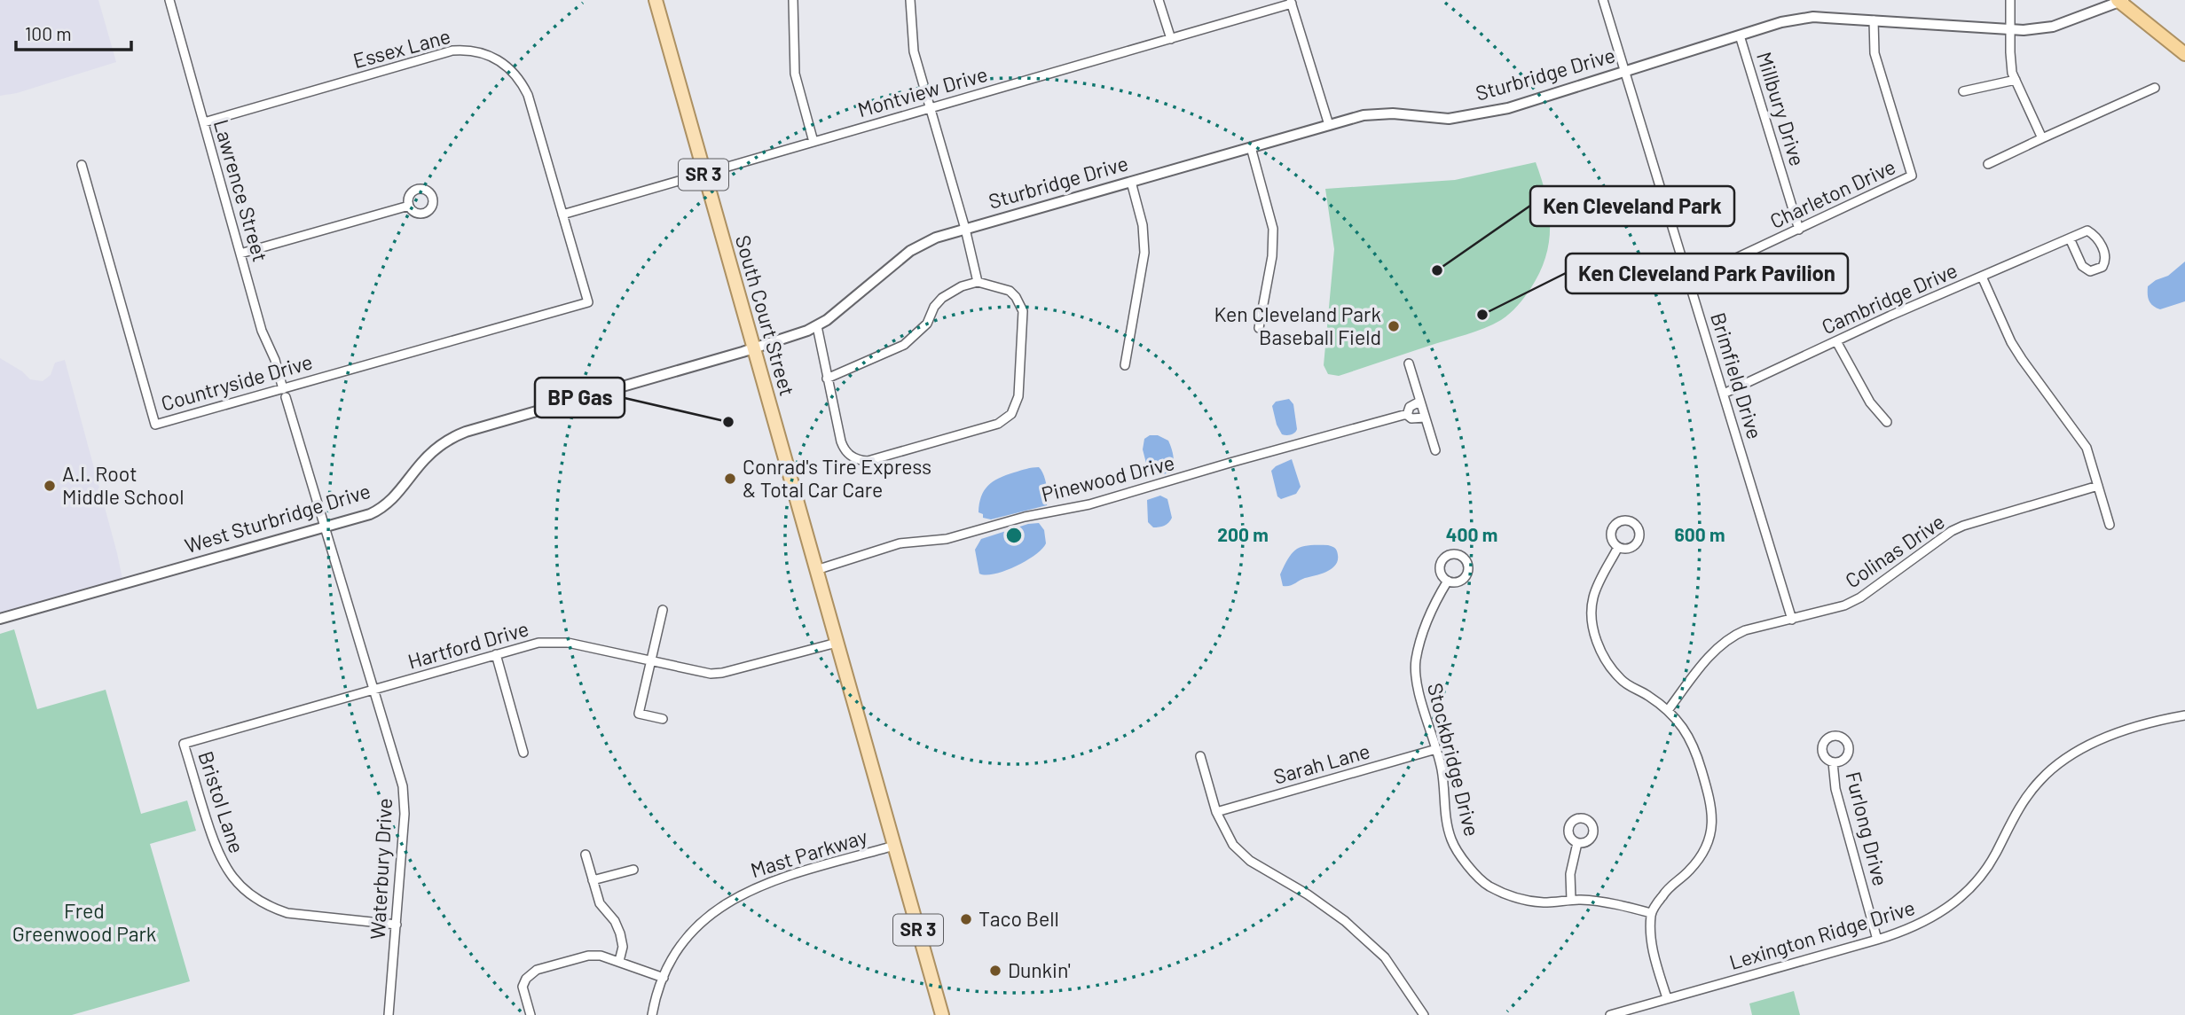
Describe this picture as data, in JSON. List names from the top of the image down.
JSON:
{
  "streets": {
    "main road": ["SR 3", "South Court Street"],
    "street": [
      "Essex Lane",
      "Sturbridge Drive",
      "Montview Drive",
      "Millbury Drive",
      "Lawrence Street",
      "Charleton Drive",
      "Cambridge Drive",
      "Brimfield Drive",
      "Countryside Drive",
      "Pinewood Drive",
      "West Sturbridge Drive",
      "Colinas Drive",
      "Hartford Drive",
      "Stockbridge Drive",
      "Sarah Lane",
      "Bristol Lane",
      "Furlong Drive",
      "Mast Parkway",
      "Waterbury Drive",
      "Lexington Ridge Drive"
    ]
  },
  "crossings": [
    ["Essex Lane", "Montview Drive"],
    ["Essex Lane", "Lawrence Street"],
    ["Essex Lane", "Countryside Drive"],
    ["Sturbridge Drive", "Millbury Drive"],
    ["Sturbridge Drive", "Charleton Drive"],
    ["Sturbridge Drive", "South Court Street"],
    ["Sturbridge Drive", "Brimfield Drive"],
    ["Sturbridge Drive", "West Sturbridge Drive"],
    ["Montview Drive", "South Court Street"],
    ["Millbury Drive", "Charleton Drive"],
    ["SR 3", "South Court Street"],
    ["SR 3", "Hartford Drive"],
    ["SR 3", "Mast Parkway"],
    ["Lawrence Street", "Countryside Drive"],
    ["Lawrence Street", "West Sturbridge Drive"],
    ["Lawrence Street", "Hartford Drive"],
    ["Lawrence Street", "Waterbury Drive"],
    ["Charleton Drive", "Brimfield Drive"],
    ["Cambridge Drive", "Brimfield Drive"],
    ["South Court Street", "Pinewood Drive"],
    ["South Court Street", "West Sturbridge Drive"],
    ["South Court Street", "Hartford Drive"],
    ["Brimfield Drive", "Colinas Drive"],
    ["Hartford Drive", "Bristol Lane"],
    ["Hartford Drive", "Waterbury Drive"],
    ["Stockbridge Drive", "Sarah Lane"],
    ["Bristol Lane", "Waterbury Drive"],
    ["Furlong Drive", "Lexington Ridge Drive"]
  ],
  "parks": ["Fred Greenwood Park"],
  "places": [
    "Ken Cleveland Park",
    "Ken Cleveland Park Pavilion",
    "Ken Cleveland Park Baseball Field",
    "BP Gas",
    "Conrad's Tire Express & Total Car Care",
    "A.I. Root Middle School",
    "Taco Bell",
    "Dunkin'"
  ],
  "scale_bar": "100 m",
  "rings": ["200 m", "400 m", "600 m"]
}
